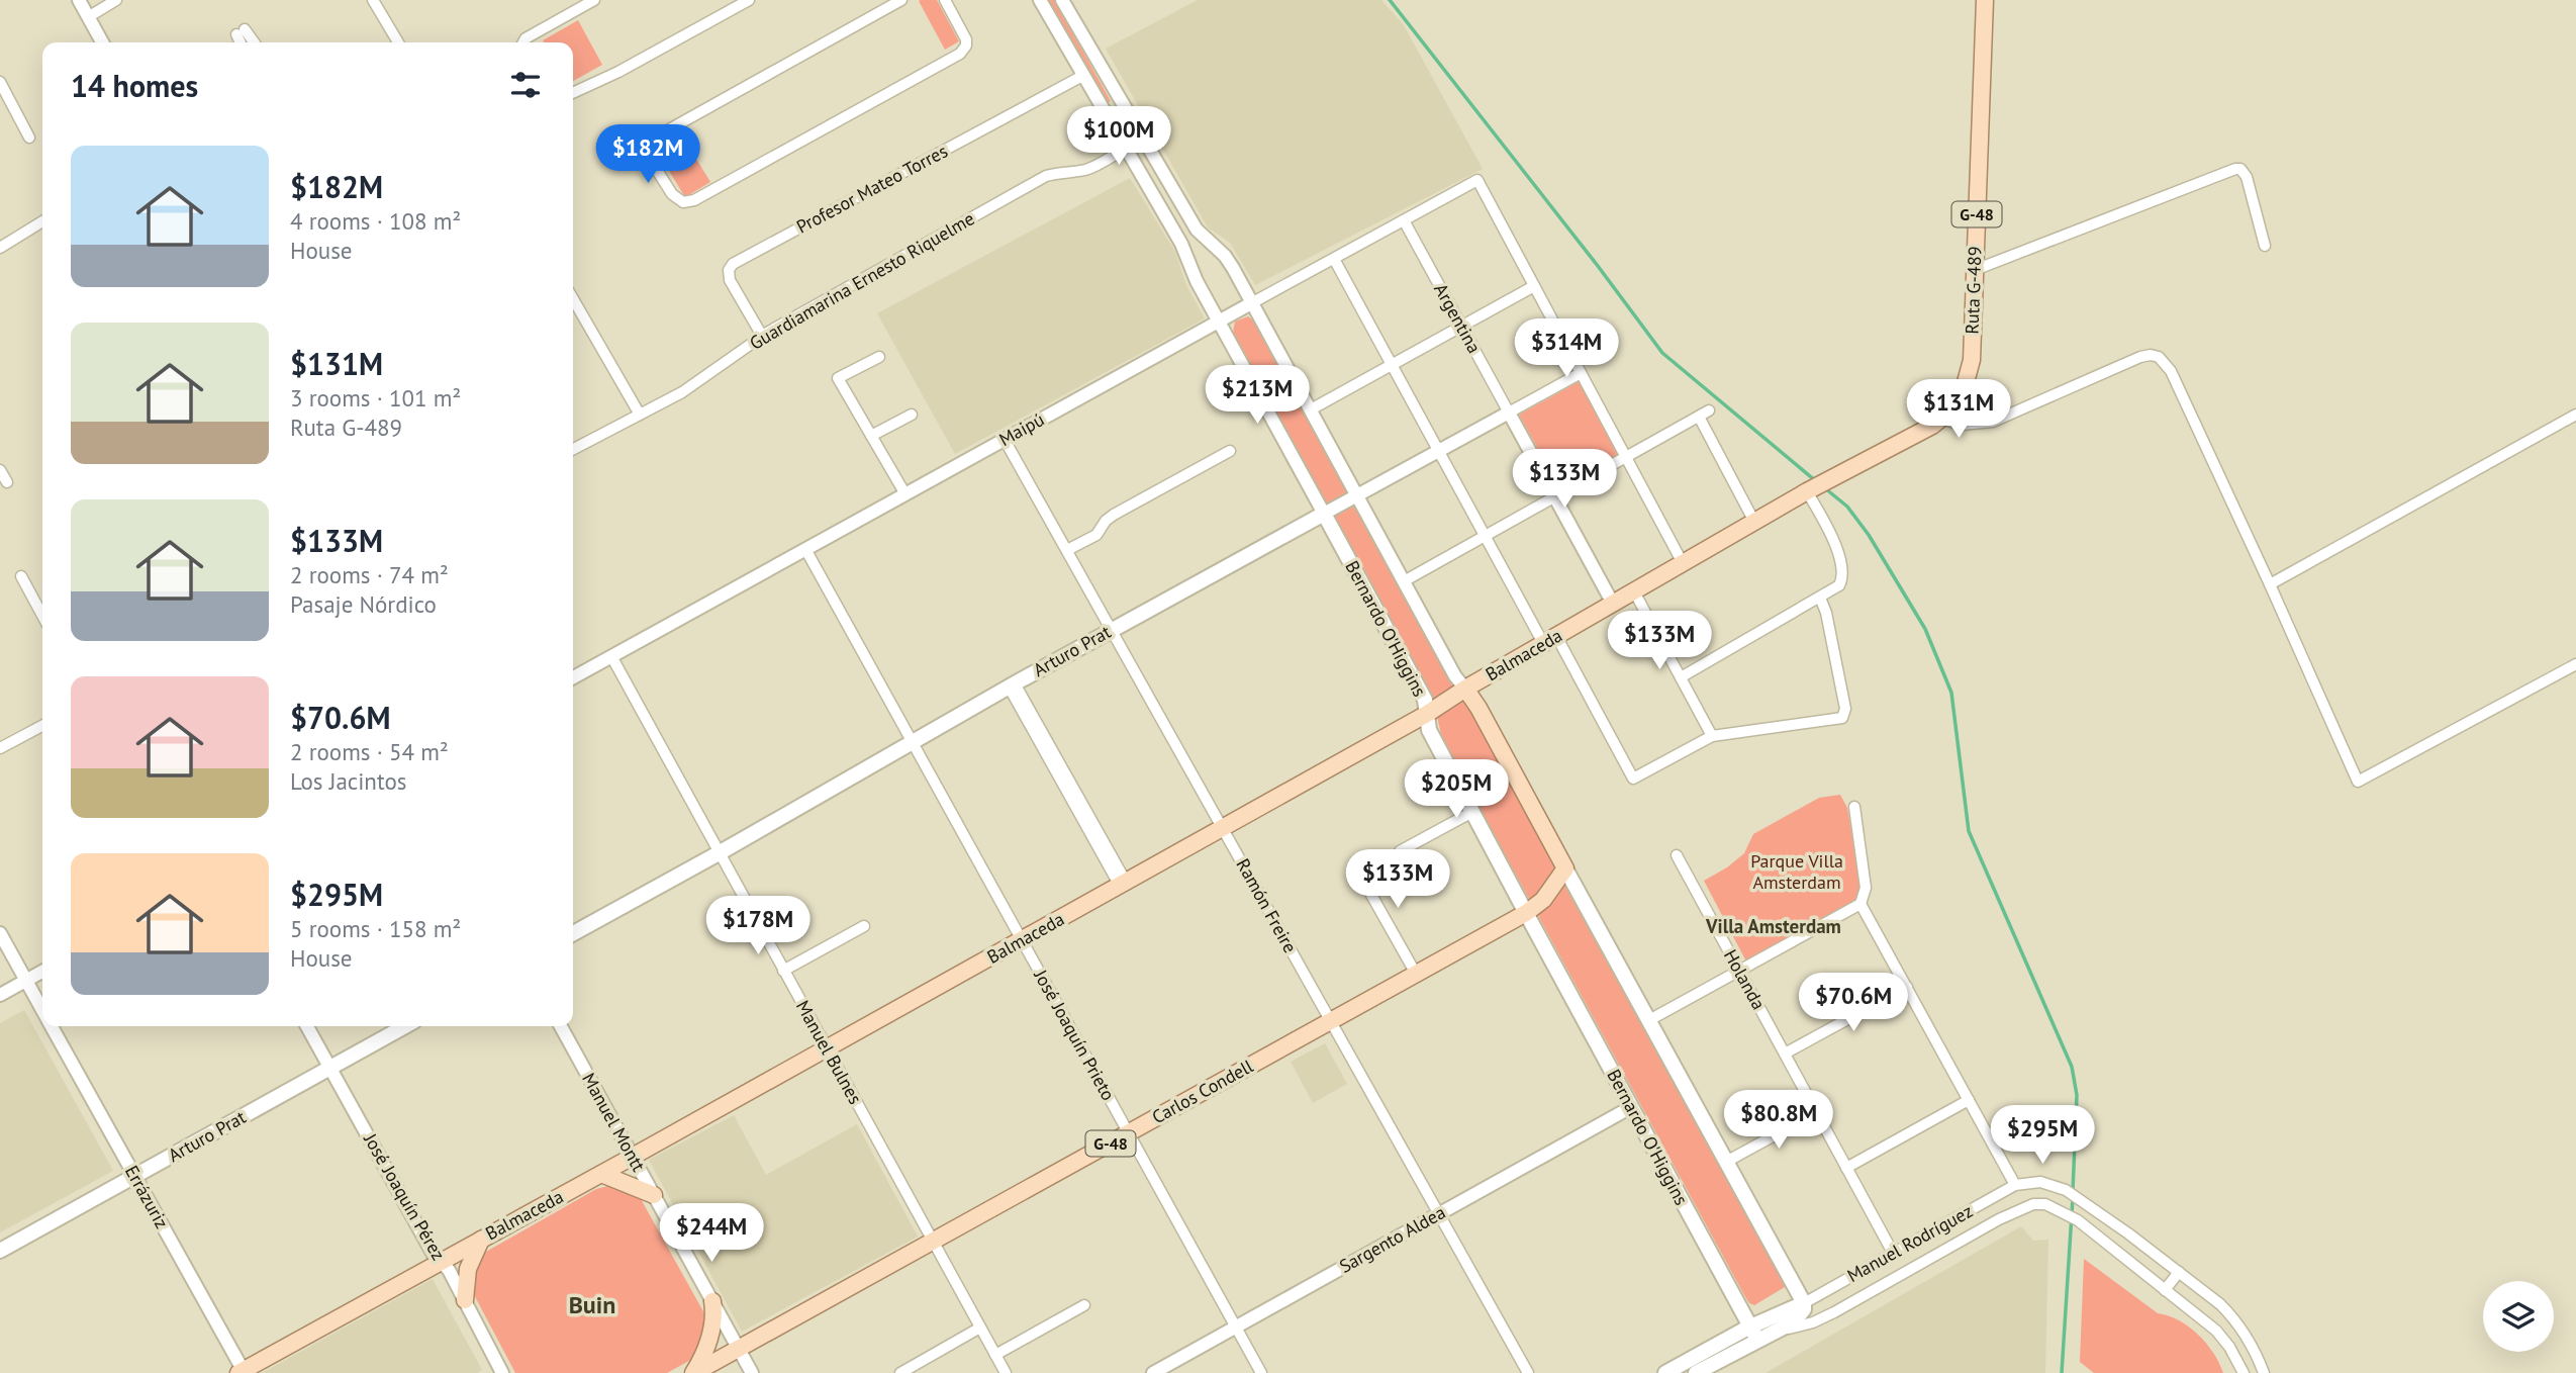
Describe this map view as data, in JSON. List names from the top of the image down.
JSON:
{
  "streets": {
    "main road": [
      "G-48",
      "Ruta G-489",
      "Bernardo O'Higgins",
      "Arturo Prat",
      "Balmaceda",
      "Carlos Condell",
      "Manuel Rodríguez"
    ],
    "street": [
      "Profesor Mateo Torres",
      "Guardiamarina Ernesto Riquelme",
      "Argentina",
      "Maipú",
      "Ramón Freire",
      "Holanda",
      "José Joaquín Prieto",
      "Manuel Bulnes",
      "Manuel Montt",
      "Errázuriz",
      "José Joaquín Pérez",
      "Sargento Aldea"
    ]
  },
  "crossings": [
    ["Profesor Mateo Torres", "Guardiamarina Ernesto Riquelme"],
    ["Profesor Mateo Torres", "Bernardo O'Higgins"],
    ["G-48", "Bernardo O'Higgins"],
    ["G-48", "Carlos Condell"],
    ["Guardiamarina Ernesto Riquelme", "Bernardo O'Higgins"],
    ["Ruta G-489", "Balmaceda"],
    ["Argentina", "Maipú"],
    ["Argentina", "Arturo Prat"],
    ["Argentina", "Balmaceda"],
    ["Maipú", "Bernardo O'Higgins"],
    ["Maipú", "Ramón Freire"],
    ["Maipú", "José Joaquín Prieto"],
    ["Maipú", "Manuel Bulnes"],
    ["Bernardo O'Higgins", "Arturo Prat"],
    ["Bernardo O'Higgins", "Balmaceda"],
    ["Bernardo O'Higgins", "Carlos Condell"],
    ["Bernardo O'Higgins", "Sargento Aldea"],
    ["Bernardo O'Higgins", "Manuel Rodríguez"],
    ["Arturo Prat", "Ramón Freire"],
    ["Arturo Prat", "José Joaquín Prieto"],
    ["Arturo Prat", "Manuel Bulnes"],
    ["Arturo Prat", "Errázuriz"],
    ["Arturo Prat", "José Joaquín Pérez"],
    ["Balmaceda", "Ramón Freire"],
    ["Balmaceda", "José Joaquín Prieto"],
    ["Balmaceda", "Manuel Bulnes"],
    ["Balmaceda", "Manuel Montt"],
    ["Balmaceda", "Errázuriz"],
    ["Balmaceda", "José Joaquín Pérez"],
    ["Ramón Freire", "Carlos Condell"],
    ["Ramón Freire", "Sargento Aldea"],
    ["Holanda", "Manuel Rodríguez"],
    ["José Joaquín Prieto", "Carlos Condell"],
    ["José Joaquín Prieto", "Sargento Aldea"],
    ["Manuel Bulnes", "Carlos Condell"],
    ["Carlos Condell", "Manuel Montt"]
  ],
  "districts": ["Villa Amsterdam", "Buin"],
  "parks": ["Parque Villa Amsterdam"],
  "page": {
    "heading": "14 homes",
    "price": [
      "$100M",
      "$182M",
      "$314M",
      "$213M",
      "$131M",
      "$133M",
      "$133M",
      "$205M",
      "$133M",
      "$178M",
      "$70.6M",
      "$80.8M",
      "$295M",
      "$244M"
    ],
    "list": [
      {
        "name": "$182M",
        "note": "4 rooms · 108 m² · House"
      },
      {
        "name": "$131M",
        "note": "3 rooms · 101 m² · Ruta G-489"
      },
      {
        "name": "$133M",
        "note": "2 rooms · 74 m² · Pasaje Nórdico"
      },
      {
        "name": "$70.6M",
        "note": "2 rooms · 54 m² · Los Jacintos"
      },
      {
        "name": "$295M",
        "note": "5 rooms · 158 m² · House"
      }
    ]
  }
}
